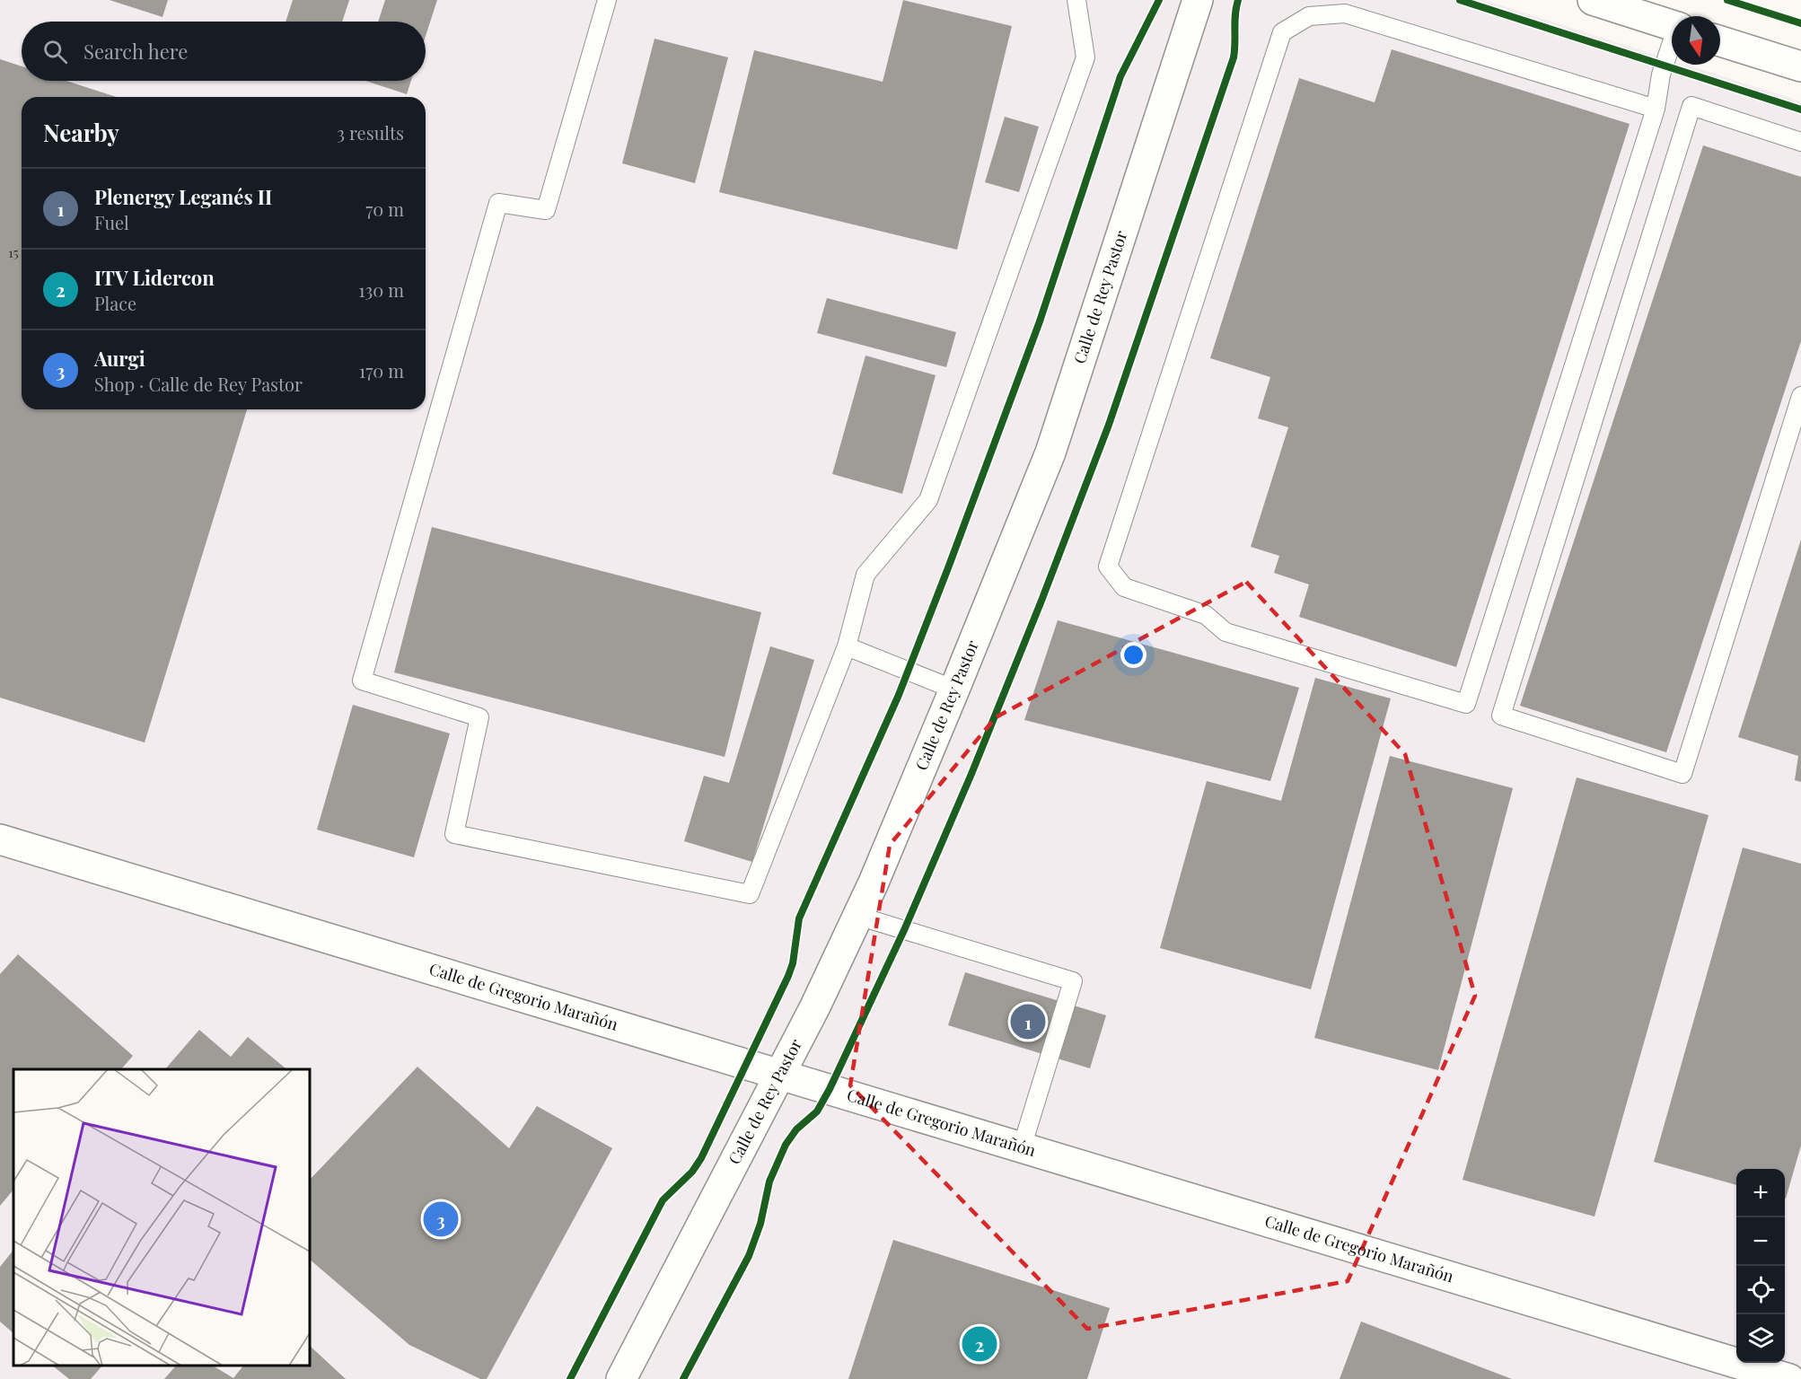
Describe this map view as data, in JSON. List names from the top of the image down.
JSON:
{
  "streets": {
    "street": ["Calle de Rey Pastor", "Calle de Gregorio Marañón"]
  },
  "crossings": [
    ["Calle de Rey Pastor", "Calle de Gregorio Marañón"]
  ],
  "house_numbers": ["15"],
  "north": "bottom",
  "page": {
    "search": "Search here",
    "heading": ["Nearby", "3 results"],
    "list": [
      {
        "mark": "1",
        "name": "Plenergy Leganés II",
        "note": "Fuel",
        "value": "70 m"
      },
      {
        "mark": "2",
        "name": "ITV Lidercon",
        "note": "Place",
        "value": "130 m"
      },
      {
        "mark": "3",
        "name": "Aurgi",
        "note": "Shop · Calle de Rey Pastor",
        "value": "170 m"
      }
    ],
    "pins": ["1", "3", "2"],
    "map_buttons": ["+", "−"]
  }
}
